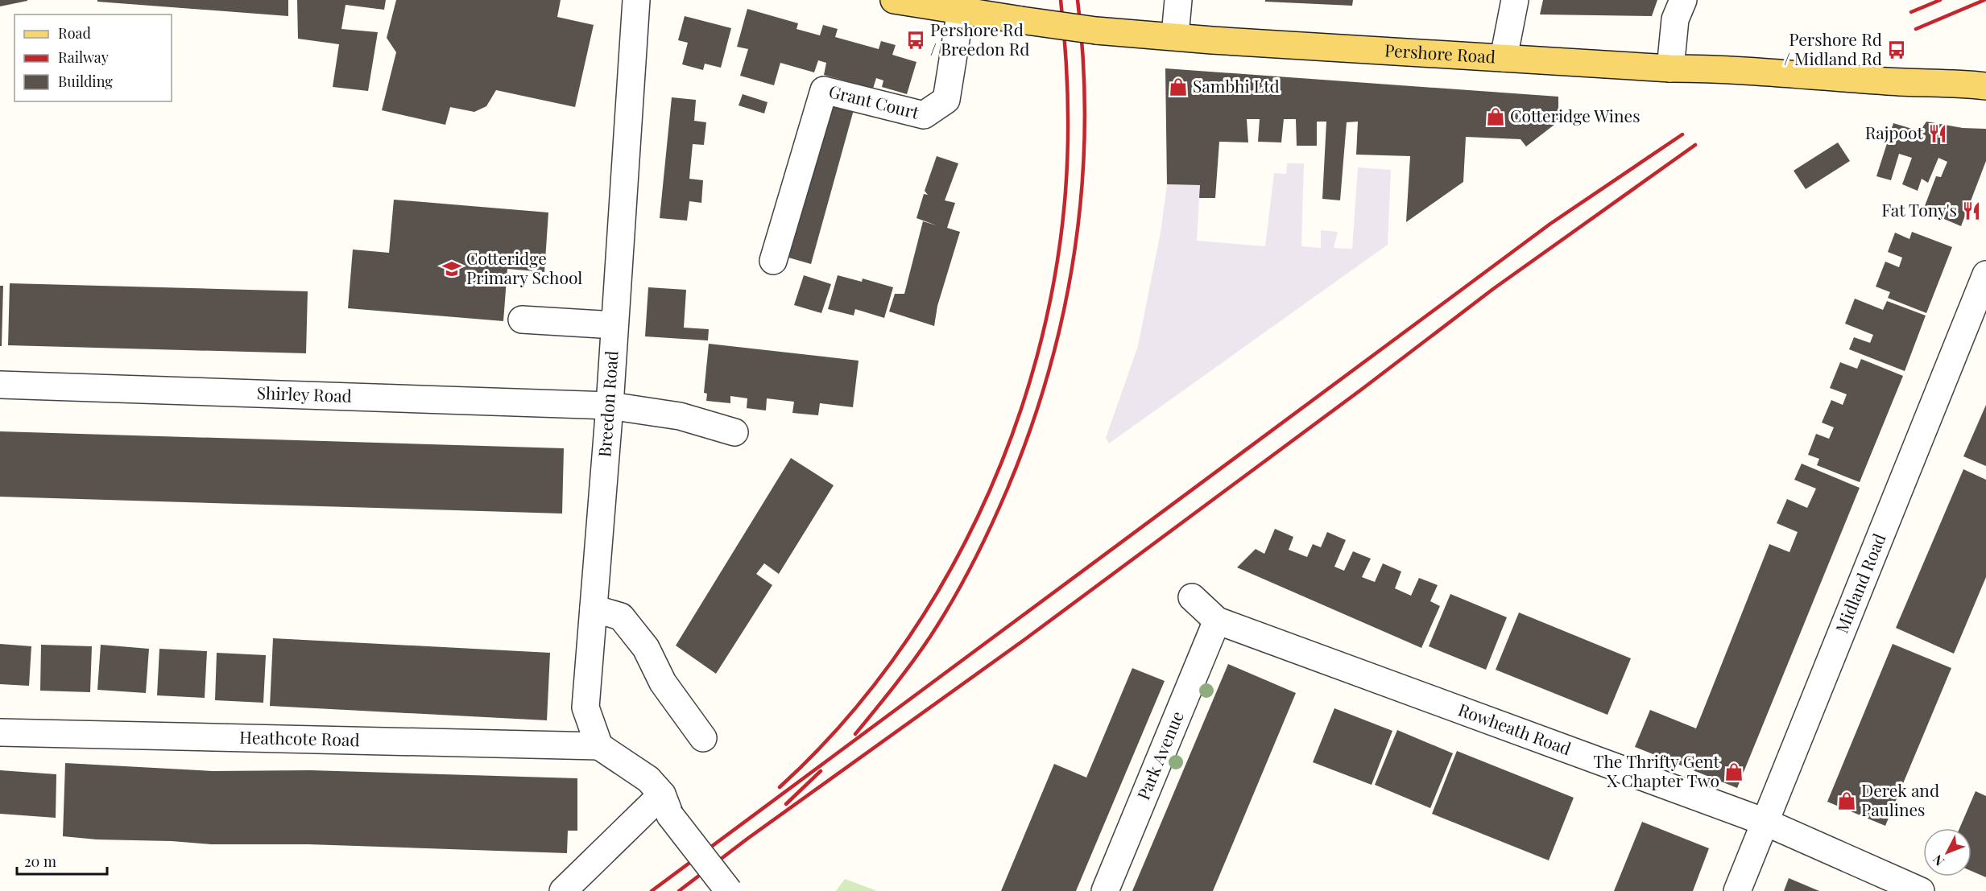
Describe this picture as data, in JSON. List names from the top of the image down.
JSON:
{
  "streets": {
    "main road": ["Pershore Road"],
    "street": [
      "Grant Court",
      "Shirley Road",
      "Breedon Road",
      "Midland Road",
      "Rowheath Road",
      "Heathcote Road",
      "Park Avenue"
    ]
  },
  "crossings": [
    ["Pershore Road", "Grant Court"],
    ["Shirley Road", "Breedon Road"],
    ["Breedon Road", "Heathcote Road"],
    ["Midland Road", "Rowheath Road"],
    ["Rowheath Road", "Park Avenue"]
  ],
  "places": {
    "bus stop": ["Pershore Rd / Breedon Rd", "Pershore Rd / Midland Rd"],
    "shop": [
      "Sambhi Ltd",
      "Cotteridge Wines",
      "The Thrifty Gent X Chapter Two",
      "Derek and Paulines"
    ],
    "restaurant": ["Rajpoot", "Fat Tony's"],
    "school or university": ["Cotteridge Primary School"]
  },
  "legend": ["Road", "Railway", "Building"],
  "scale_bar": "20 m",
  "north": "bottom left"
}
